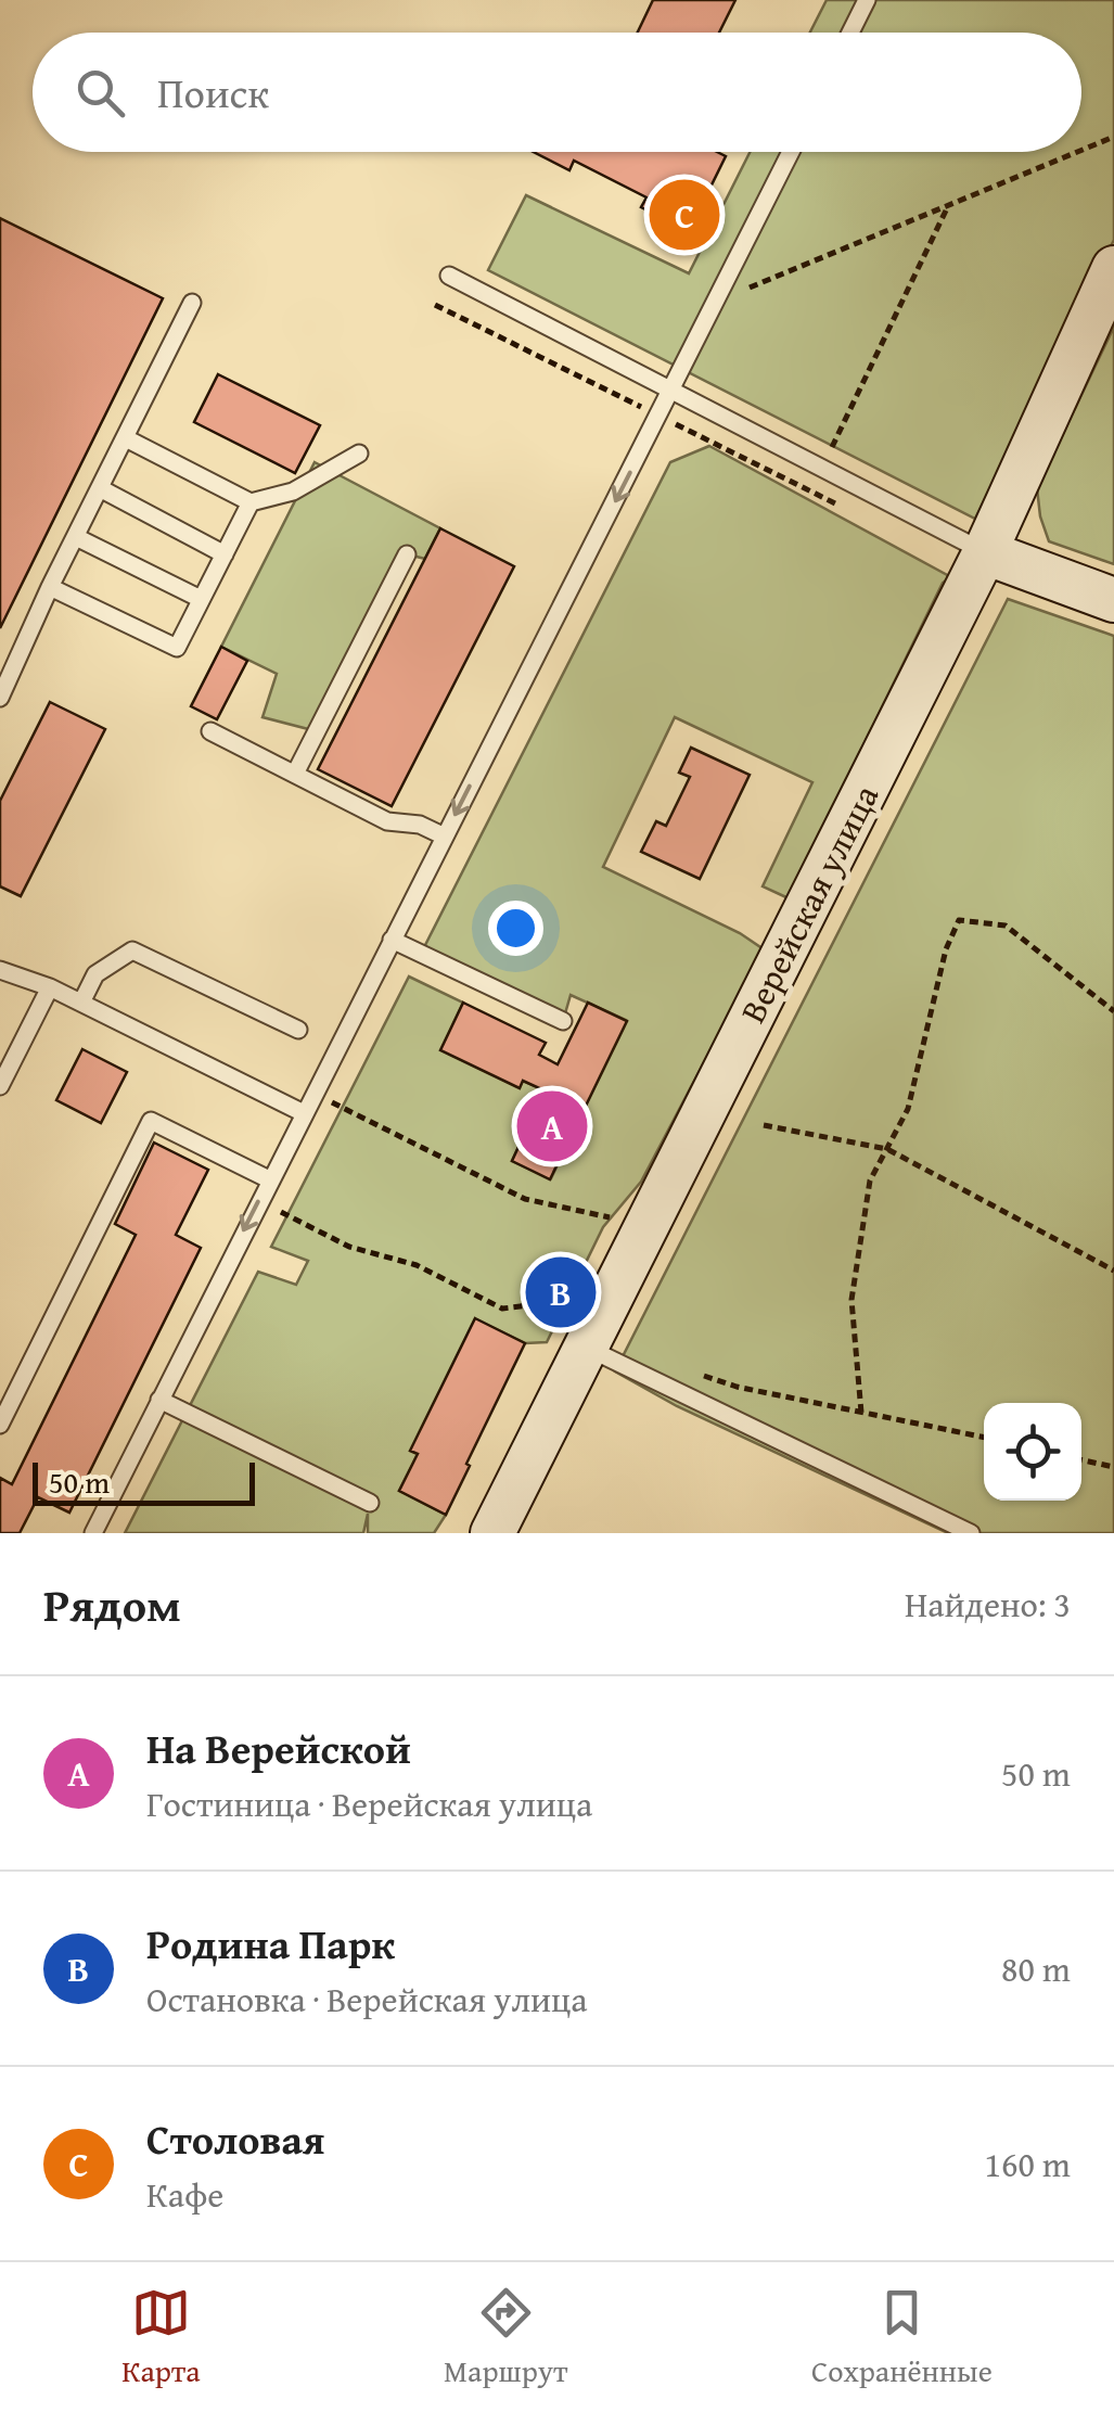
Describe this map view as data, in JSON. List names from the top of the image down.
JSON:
{
  "streets": {
    "street": ["Верейская улица"]
  },
  "scale_bar": "50 m",
  "page": {
    "search": "Поиск",
    "pins": ["C", "A", "B"],
    "scale": "50 m",
    "heading": ["Рядом", "Найдено: 3"],
    "list": [
      {
        "mark": "A",
        "name": "На Верейской",
        "note": "Гостиница · Верейская улица",
        "value": "50 m"
      },
      {
        "mark": "B",
        "name": "Родина Парк",
        "note": "Остановка · Верейская улица",
        "value": "80 m"
      },
      {
        "mark": "C",
        "name": "Столовая",
        "note": "Кафе",
        "value": "160 m"
      }
    ],
    "nav": ["Карта", "Маршрут", "Сохранённые"]
  }
}
